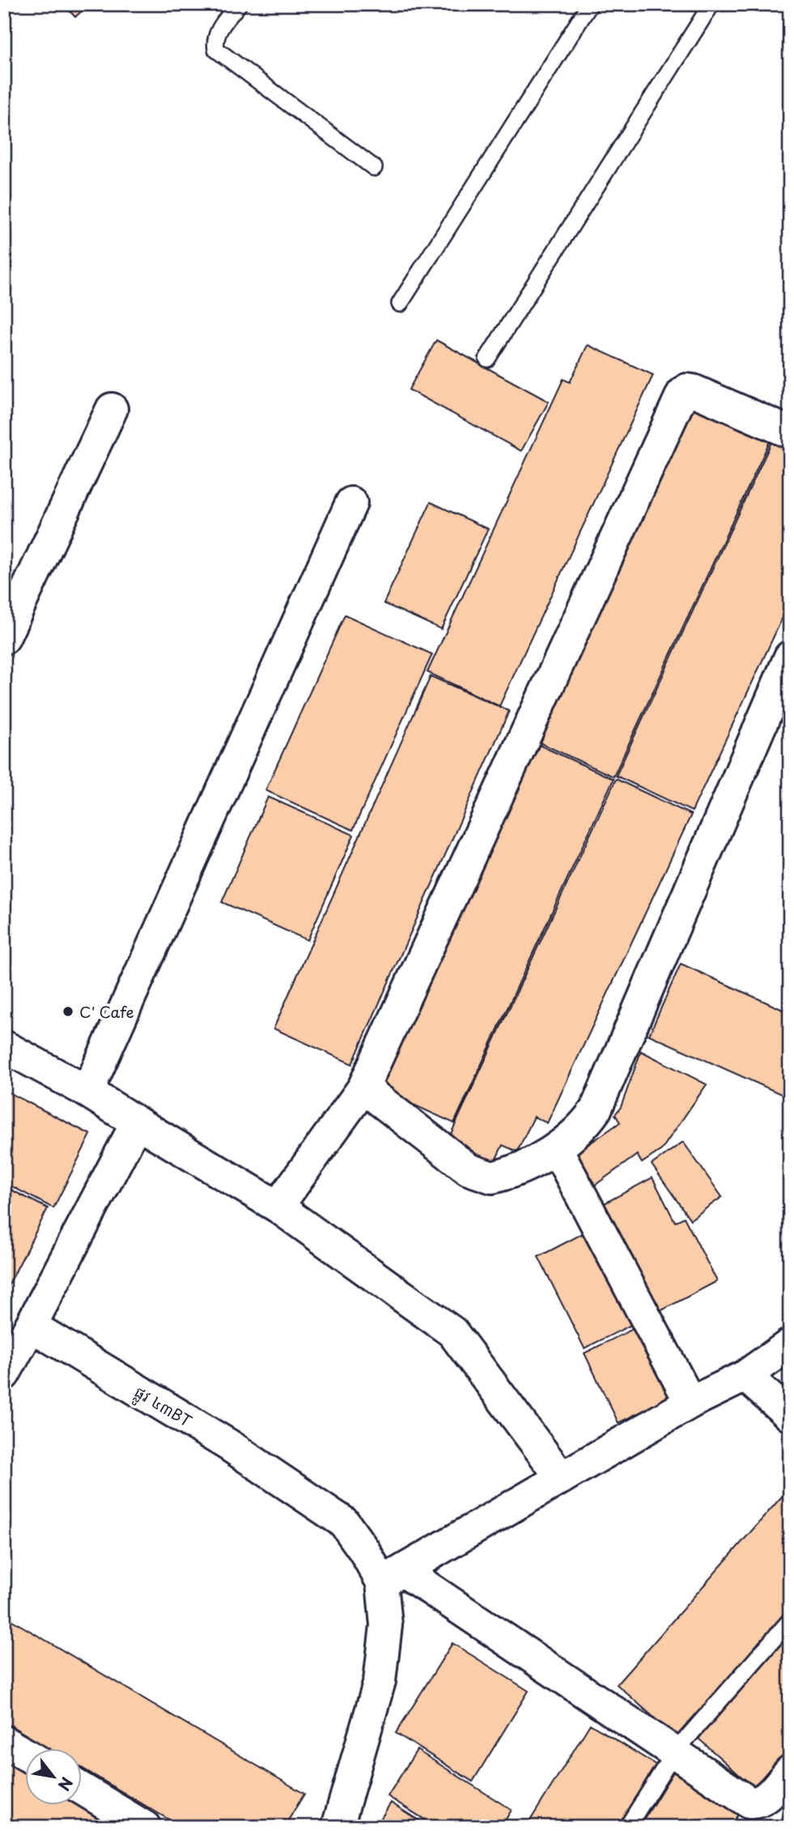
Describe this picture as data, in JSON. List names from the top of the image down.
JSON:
{
  "streets": {
    "street": ["ផ្លូវ ៤៣BT"]
  },
  "places": ["C' Cafe"],
  "north": "bottom right"
}
